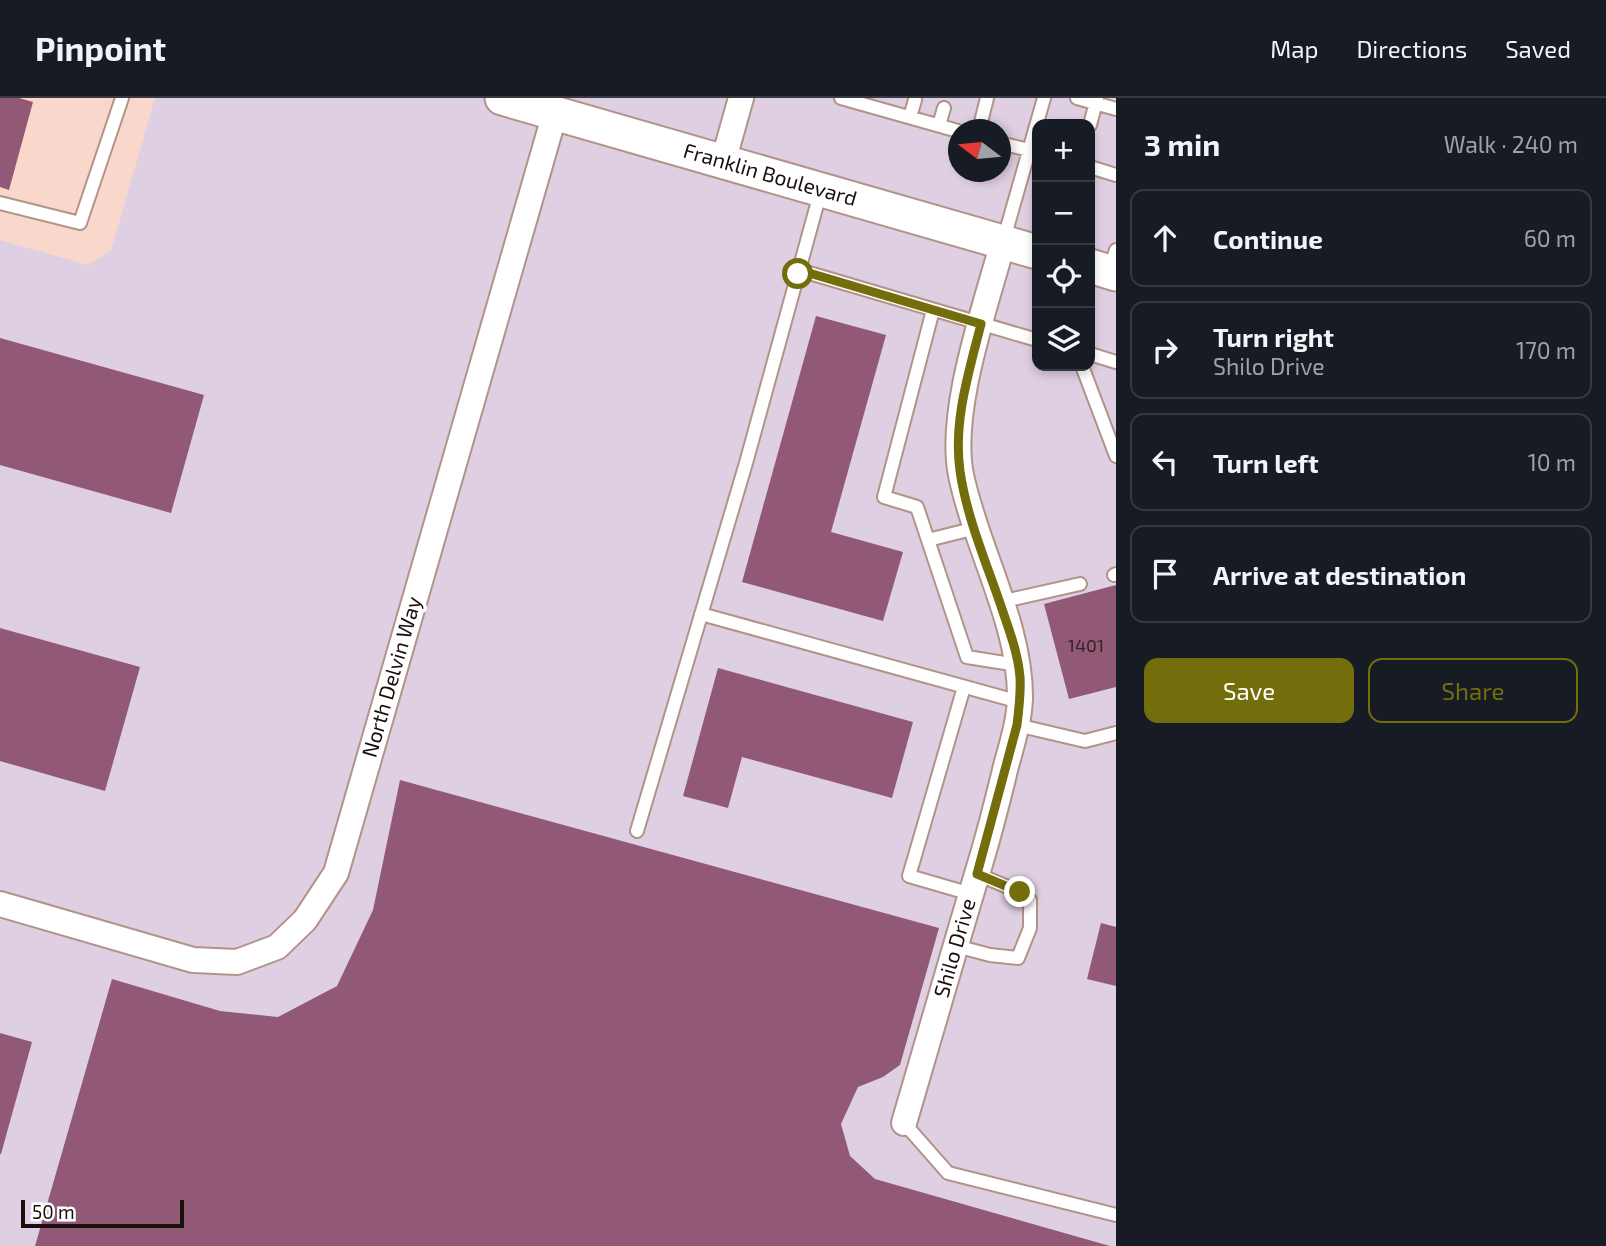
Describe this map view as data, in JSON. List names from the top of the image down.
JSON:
{
  "streets": {
    "main road": ["Franklin Boulevard"],
    "street": ["North Delvin Way", "Shilo Drive"]
  },
  "crossings": [
    ["Franklin Boulevard", "North Delvin Way"],
    ["Franklin Boulevard", "Shilo Drive"]
  ],
  "house_numbers": ["1401"],
  "scale_bar": "50 m",
  "north": "left",
  "page": {
    "header": "Pinpoint",
    "nav": ["Map", "Directions", "Saved"],
    "heading": ["3 min", "Walk · 240 m"],
    "map_buttons": ["+", "−"],
    "list": [
      ["Continue", "60 m"],
      ["Turn right", "Shilo Drive", "170 m"],
      ["Turn left", "10 m"],
      "Arrive at destination"
    ],
    "buttons": ["Save", "Share"],
    "scale": "50 m"
  }
}
